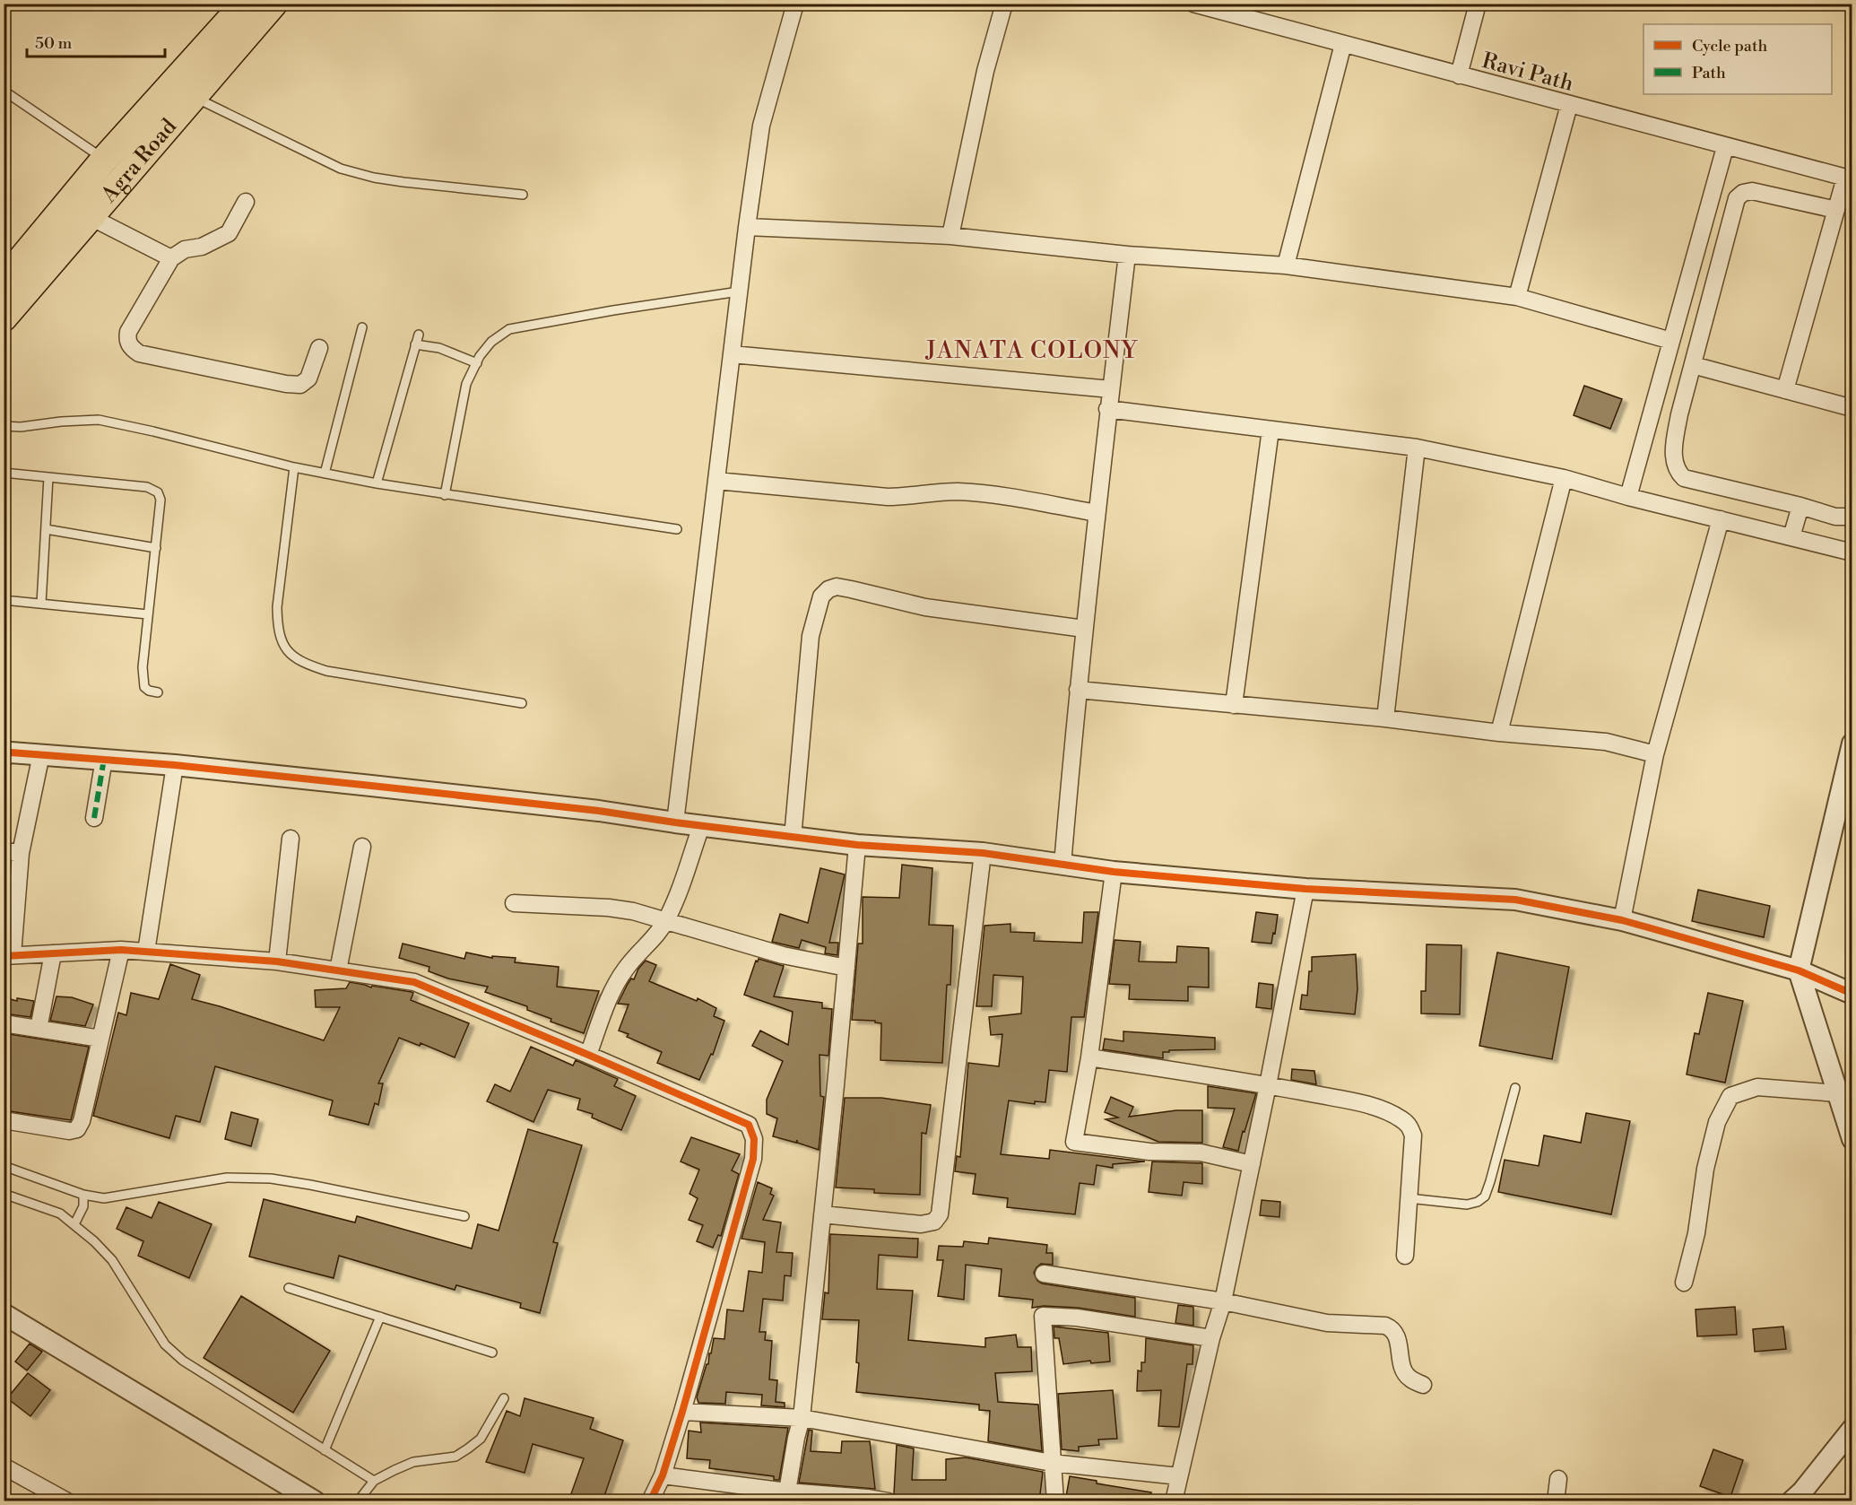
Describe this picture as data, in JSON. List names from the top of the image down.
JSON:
{
  "streets": {
    "highway": ["Agra Road"],
    "street": ["Ravi Path"]
  },
  "districts": ["JANATA COLONY"],
  "legend": ["Cycle path", "Path"],
  "scale_bar": "50 m"
}
